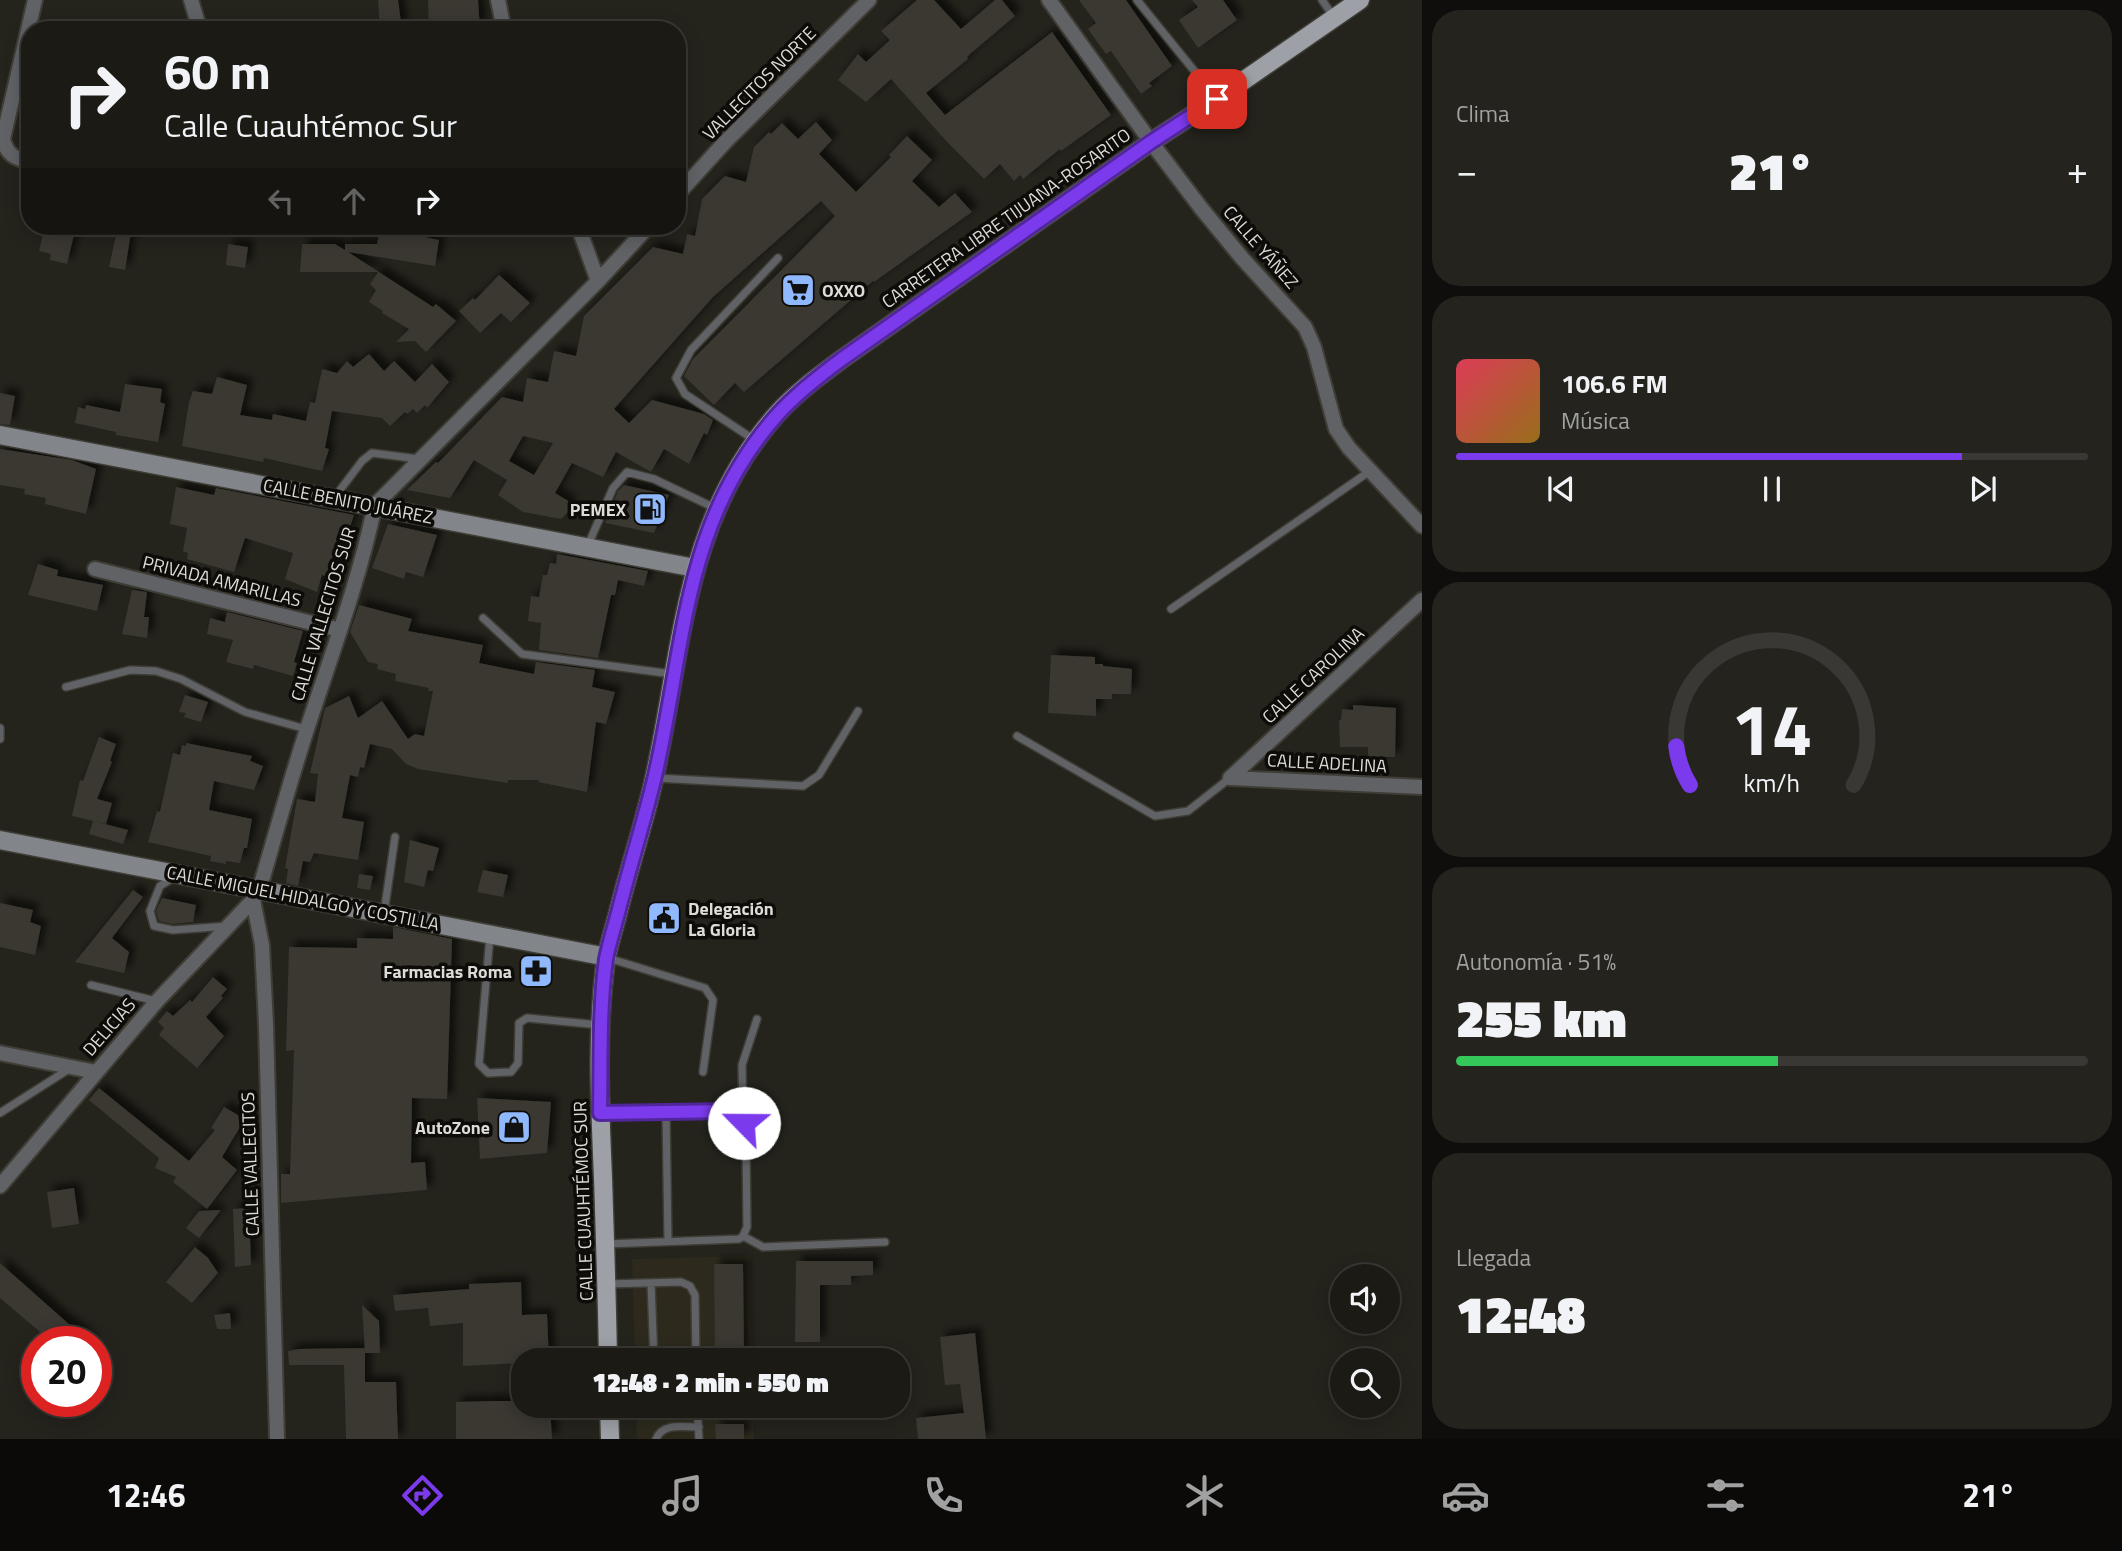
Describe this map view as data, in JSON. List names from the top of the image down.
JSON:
{
  "streets": {
    "main road": ["CARRETERA LIBRE TIJUANA-ROSARITO", "CALLE CUAUHTÉMOC SUR"],
    "street": [
      "VALLECITOS NORTE",
      "CALLE YÁÑEZ",
      "CALLE BENITO JUÁREZ",
      "PRIVADA AMARILLAS",
      "CALLE VALLECITOS SUR",
      "CALLE CAROLINA",
      "CALLE ADELINA",
      "CALLE MIGUEL HIDALGO Y COSTILLA",
      "DELICIAS",
      "CALLE VALLECITOS"
    ]
  },
  "crossings": [
    ["CARRETERA LIBRE TIJUANA-ROSARITO", "CALLE YÁÑEZ"],
    ["CARRETERA LIBRE TIJUANA-ROSARITO", "CALLE BENITO JUÁREZ"],
    ["CARRETERA LIBRE TIJUANA-ROSARITO", "CALLE MIGUEL HIDALGO Y COSTILLA"],
    ["CARRETERA LIBRE TIJUANA-ROSARITO", "CALLE CUAUHTÉMOC SUR"],
    ["CALLE BENITO JUÁREZ", "CALLE VALLECITOS SUR"],
    ["PRIVADA AMARILLAS", "CALLE VALLECITOS SUR"],
    ["CALLE VALLECITOS SUR", "CALLE MIGUEL HIDALGO Y COSTILLA"],
    ["CALLE VALLECITOS SUR", "DELICIAS"],
    ["CALLE VALLECITOS SUR", "CALLE VALLECITOS"],
    ["CALLE CAROLINA", "CALLE ADELINA"],
    ["CALLE MIGUEL HIDALGO Y COSTILLA", "DELICIAS"],
    ["CALLE MIGUEL HIDALGO Y COSTILLA", "CALLE VALLECITOS"],
    ["CALLE MIGUEL HIDALGO Y COSTILLA", "CALLE CUAUHTÉMOC SUR"],
    ["DELICIAS", "CALLE VALLECITOS"]
  ],
  "places": {
    "supermarket": ["OXXO"],
    "fuel station": ["PEMEX"],
    "public building": ["Delegación La Gloria"],
    "pharmacy": ["Farmacias Roma"],
    "shop": ["AutoZone"]
  },
  "page": {
    "tile": [
      "Clima",
      ["Autonomía · 51%", "255 km"],
      ["Llegada", "12:48"]
    ],
    "turn": ["60 m", "Calle Cuauhtémoc Sur"],
    "heat": ["−", "21°", "+"],
    "song": ["106.6 FM", "Música"],
    "limit": "20",
    "trip": "12:48 · 2 min · 550 m",
    "tabs": ["12:46", "21°"],
    "gauge": ["14", "km/h"]
  }
}
